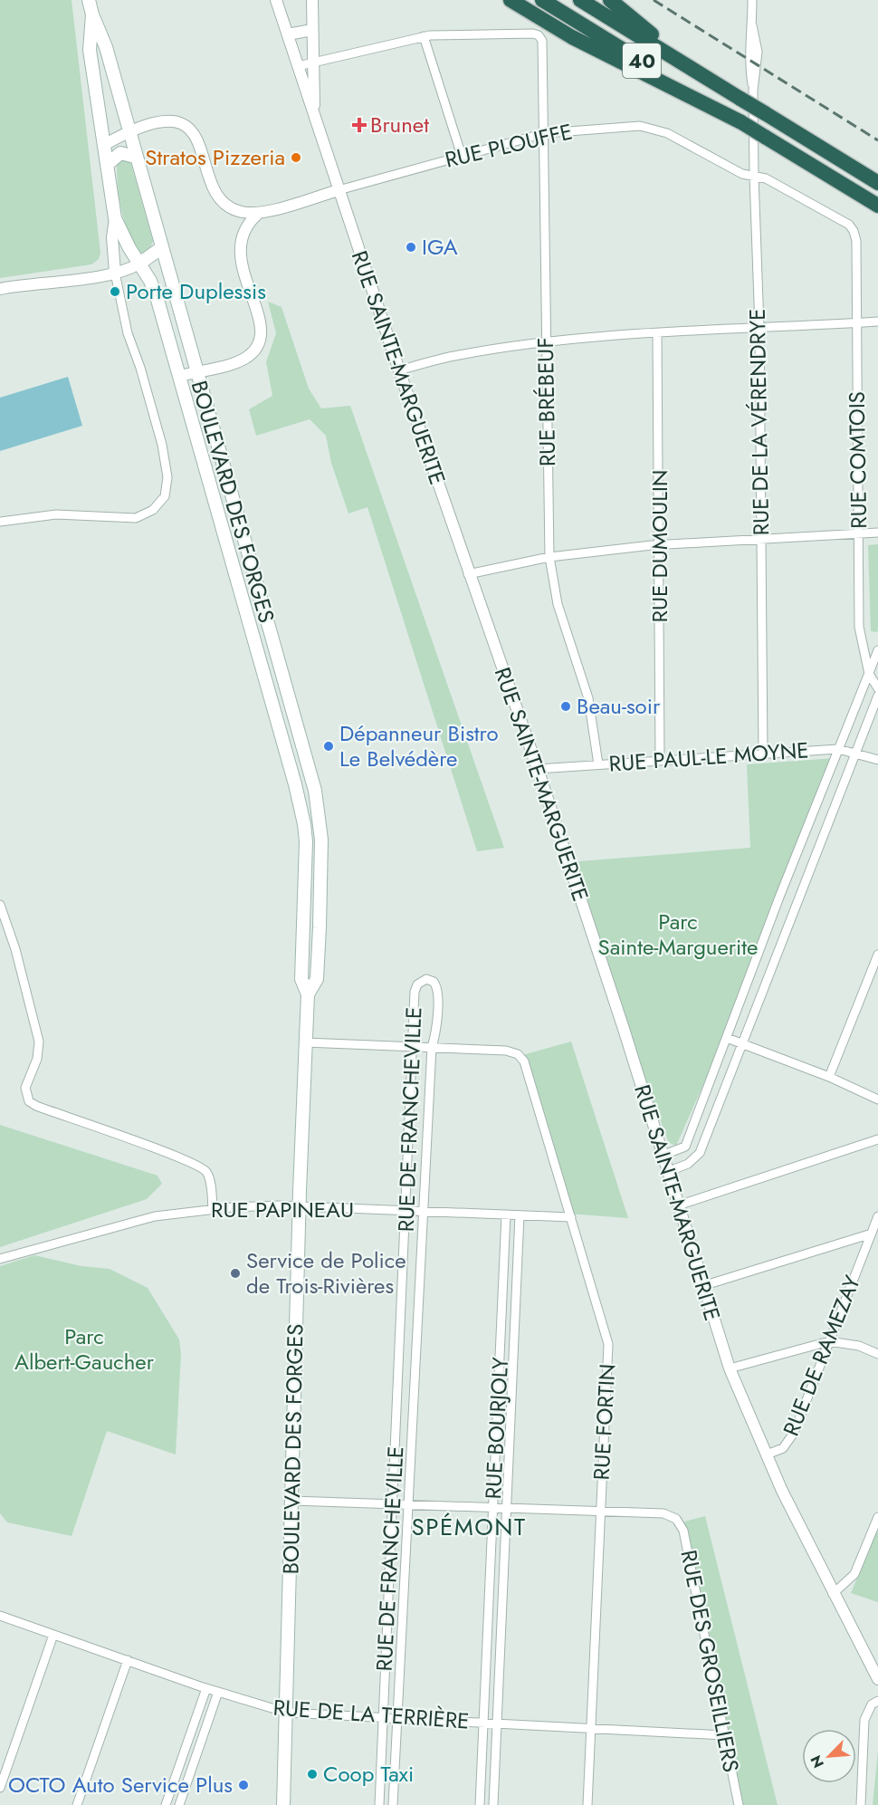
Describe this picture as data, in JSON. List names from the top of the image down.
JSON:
{
  "streets": {
    "highway": ["40"],
    "main road": ["BOULEVARD DES FORGES"],
    "street": [
      "RUE PLOUFFE",
      "RUE SAINTE-MARGUERITE",
      "RUE BRÉBEUF",
      "RUE DE LA VÉRENDRYE",
      "RUE COMTOIS",
      "RUE DUMOULIN",
      "RUE PAUL-LE MOYNE",
      "RUE DE FRANCHEVILLE",
      "RUE PAPINEAU",
      "RUE DE RAMEZAY",
      "RUE FORTIN",
      "RUE BOURJOLY",
      "RUE DES GROSEILLIERS",
      "RUE DE LA TERRIÈRE"
    ]
  },
  "crossings": [
    ["40", "RUE DE LA VÉRENDRYE"],
    ["RUE PLOUFFE", "RUE SAINTE-MARGUERITE"],
    ["RUE PLOUFFE", "RUE BRÉBEUF"],
    ["RUE PLOUFFE", "RUE DE LA VÉRENDRYE"],
    ["RUE PLOUFFE", "RUE COMTOIS"],
    ["RUE SAINTE-MARGUERITE", "RUE PAUL-LE MOYNE"],
    ["RUE SAINTE-MARGUERITE", "RUE DE RAMEZAY"],
    ["RUE BRÉBEUF", "RUE PAUL-LE MOYNE"],
    ["RUE DE LA VÉRENDRYE", "RUE PAUL-LE MOYNE"],
    ["BOULEVARD DES FORGES", "RUE PAPINEAU"],
    ["BOULEVARD DES FORGES", "RUE DE LA TERRIÈRE"],
    ["RUE DUMOULIN", "RUE PAUL-LE MOYNE"],
    ["RUE DE FRANCHEVILLE", "RUE PAPINEAU"],
    ["RUE DE FRANCHEVILLE", "RUE FORTIN"],
    ["RUE DE FRANCHEVILLE", "RUE DE LA TERRIÈRE"],
    ["RUE PAPINEAU", "RUE FORTIN"],
    ["RUE PAPINEAU", "RUE BOURJOLY"],
    ["RUE FORTIN", "RUE DES GROSEILLIERS"],
    ["RUE FORTIN", "RUE DE LA TERRIÈRE"],
    ["RUE BOURJOLY", "RUE DE LA TERRIÈRE"],
    ["RUE DES GROSEILLIERS", "RUE DE LA TERRIÈRE"]
  ],
  "districts": ["SPÉMONT"],
  "parks": ["Parc Sainte-Marguerite", "Parc Albert-Gaucher"],
  "places": {
    "health": ["Brunet"],
    "other": [
      "Stratos Pizzeria",
      "IGA",
      "Porte Duplessis",
      "Beau-soir",
      "Dépanneur Bistro Le Belvédère",
      "Service de Police de Trois-Rivières",
      "Coop Taxi",
      "OCTO Auto Service Plus"
    ]
  },
  "north": "bottom left"
}
